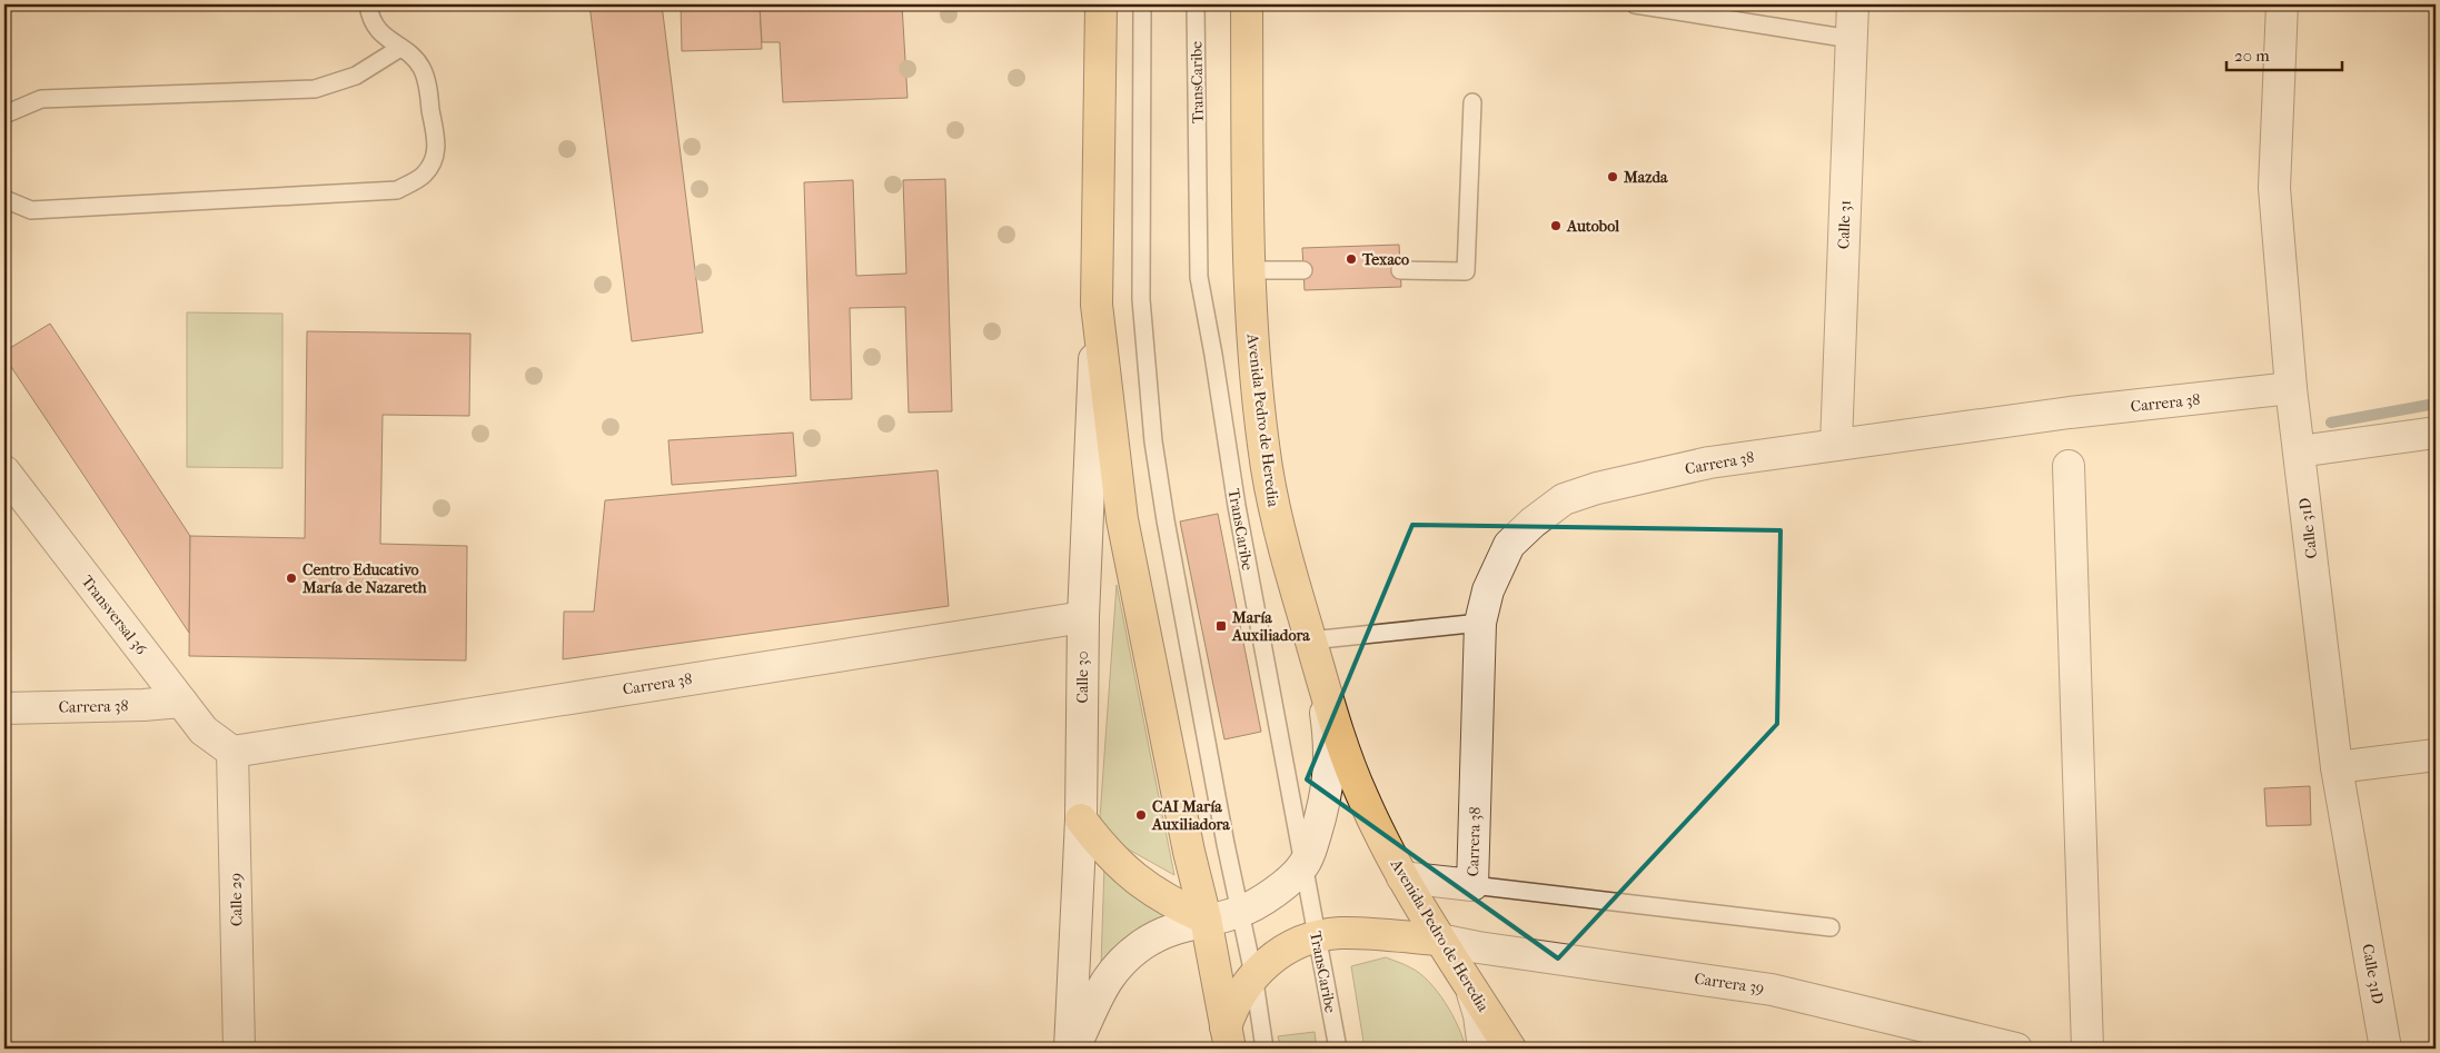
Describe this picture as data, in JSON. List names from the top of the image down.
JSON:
{
  "streets": {
    "highway": ["Avenida Pedro de Heredia"],
    "street": [
      "Calle 31",
      "Carrera 38",
      "Calle 31D",
      "Transversal 36",
      "Calle 30",
      "Calle 29",
      "Carrera 39"
    ],
    "lane": ["TransCaribe"]
  },
  "crossings": [
    ["Calle 31", "Carrera 38"],
    ["Carrera 38", "Calle 31D"],
    ["Carrera 38", "Transversal 36"],
    ["Carrera 38", "Calle 30"],
    ["Carrera 38", "Calle 29"],
    ["Avenida Pedro de Heredia", "Carrera 39"],
    ["Transversal 36", "Calle 29"]
  ],
  "places": {
    "other": [
      "Mazda",
      "Autobol",
      "Texaco",
      "Centro Educativo María de Nazareth",
      "CAI María Auxiliadora"
    ],
    "transit": ["María Auxiliadora"]
  },
  "scale_bar": "20 m"
}
